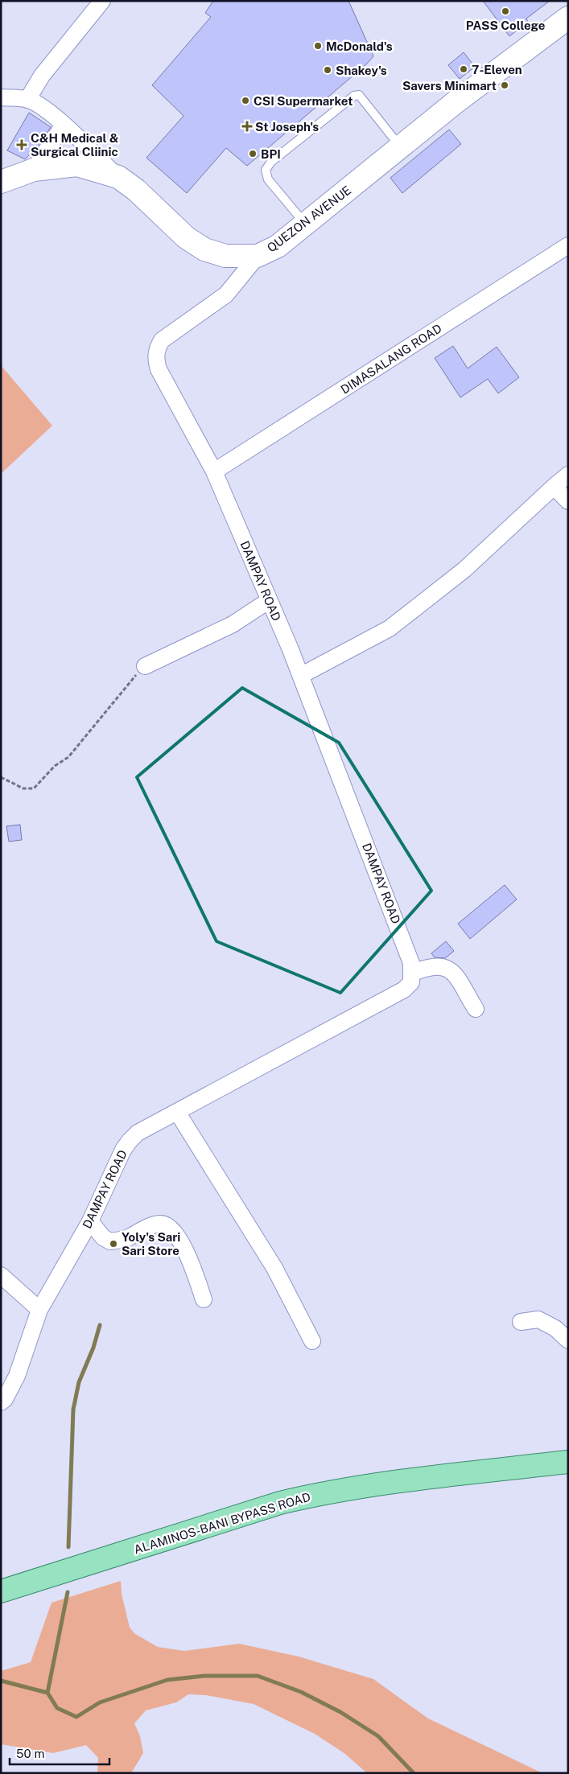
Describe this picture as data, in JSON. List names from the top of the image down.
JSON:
{
  "streets": {
    "main road": ["QUEZON AVENUE", "ALAMINOS-BANI BYPASS ROAD"],
    "street": ["DIMASALANG ROAD", "DAMPAY ROAD"]
  },
  "crossings": [
    ["QUEZON AVENUE", "DAMPAY ROAD"],
    ["DIMASALANG ROAD", "DAMPAY ROAD"]
  ],
  "places": {
    "other": [
      "PASS College",
      "McDonald's",
      "7-Eleven",
      "Shakey's",
      "Savers Minimart",
      "CSI Supermarket",
      "BPI",
      "Yoly's Sari Sari Store"
    ],
    "health": ["St Joseph's", "C&H Medical & Surgical Cliinic"]
  },
  "scale_bar": "50 m"
}
